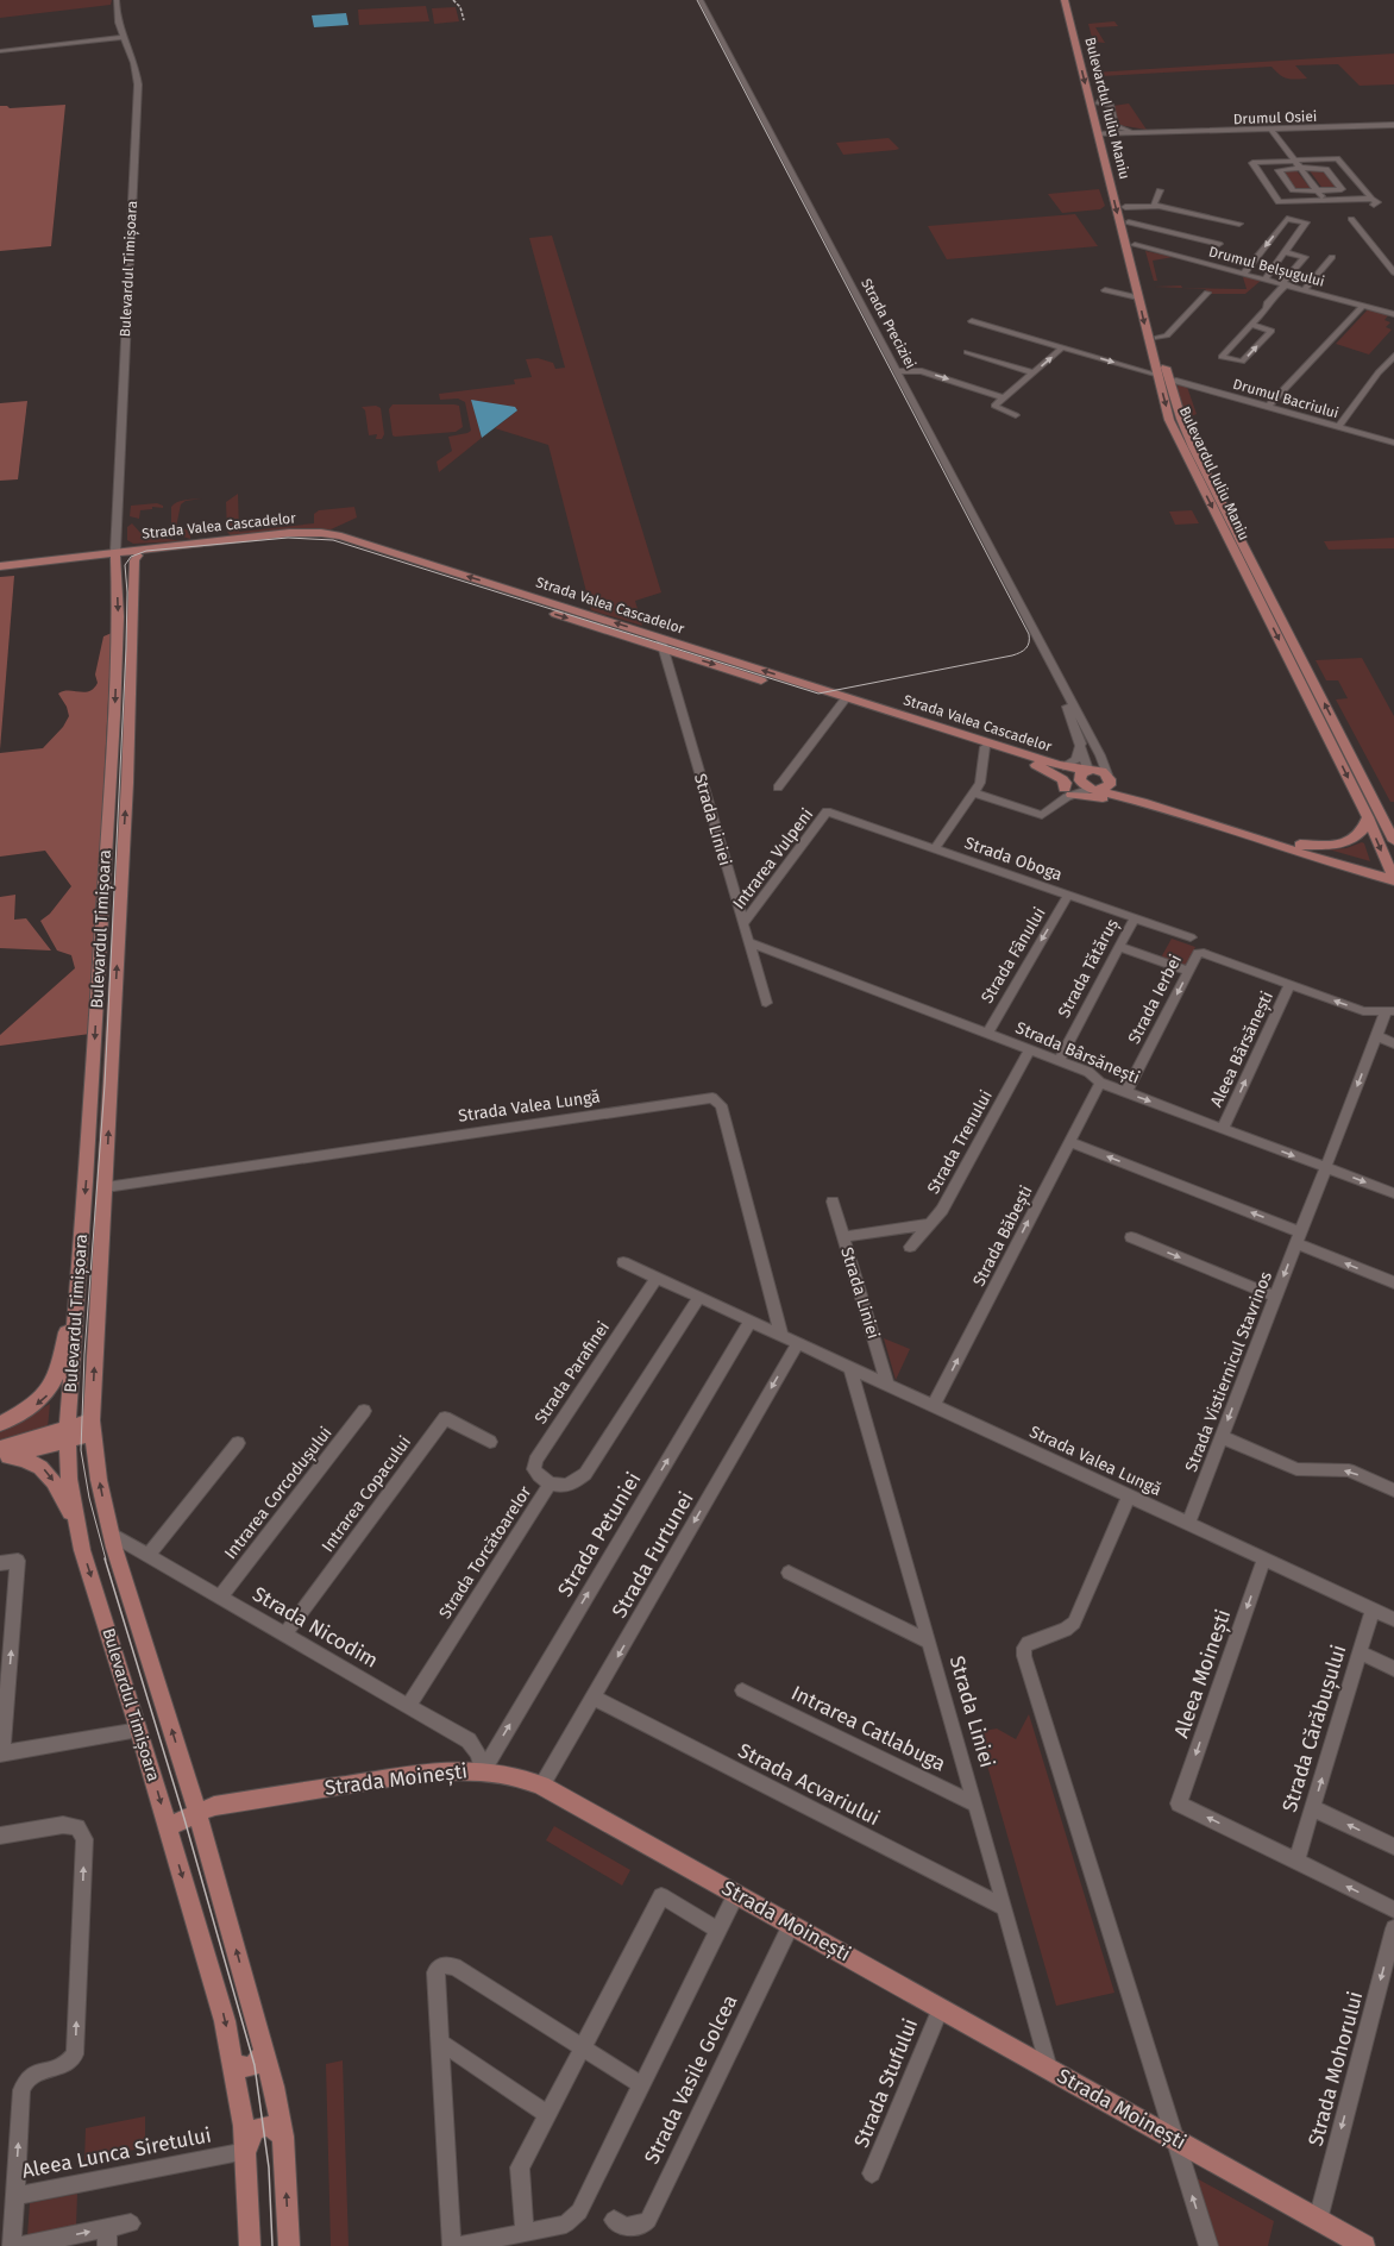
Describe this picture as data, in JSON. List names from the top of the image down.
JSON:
{
  "streets": {
    "main road": [
      "Bulevardul Iuliu Maniu",
      "Bulevardul Timișoara",
      "Strada Valea Cascadelor",
      "Strada Moinești"
    ],
    "street": [
      "Drumul Osiei",
      "Drumul Belșugului",
      "Strada Preciziei",
      "Drumul Bacriului",
      "Strada Liniei",
      "Intrarea Vulpeni",
      "Strada Oboga",
      "Strada Fânului",
      "Strada Tătăruș",
      "Strada Ierbei",
      "Aleea Bârsănești",
      "Strada Bârsănești",
      "Strada Valea Lungă",
      "Strada Trenului",
      "Strada Băbești",
      "Strada Vistiernicul Stavrinos",
      "Strada Parafinei",
      "Intrarea Corcodușului",
      "Intrarea Copacului",
      "Strada Petuniei",
      "Strada Torcătoarelor",
      "Strada Furtunei",
      "Strada Nicodim",
      "Aleea Moinești",
      "Intrarea Catlabuga",
      "Strada Cărăbușului",
      "Strada Acvariului",
      "Strada Mohorului",
      "Strada Vasile Golcea",
      "Strada Stufului",
      "Aleea Lunca Siretului"
    ]
  },
  "crossings": [
    ["Bulevardul Iuliu Maniu", "Drumul Osiei"],
    ["Bulevardul Iuliu Maniu", "Drumul Belșugului"],
    ["Bulevardul Iuliu Maniu", "Drumul Bacriului"],
    ["Bulevardul Timișoara", "Strada Valea Cascadelor"],
    ["Bulevardul Timișoara", "Strada Valea Lungă"],
    ["Bulevardul Timișoara", "Strada Nicodim"],
    ["Bulevardul Timișoara", "Strada Moinești"],
    ["Bulevardul Timișoara", "Aleea Lunca Siretului"],
    ["Strada Preciziei", "Strada Valea Cascadelor"],
    ["Strada Valea Cascadelor", "Strada Liniei"],
    ["Strada Liniei", "Intrarea Vulpeni"],
    ["Strada Liniei", "Strada Bârsănești"],
    ["Strada Liniei", "Strada Valea Lungă"],
    ["Strada Liniei", "Intrarea Catlabuga"],
    ["Strada Liniei", "Strada Moinești"],
    ["Strada Liniei", "Strada Acvariului"],
    ["Intrarea Vulpeni", "Strada Oboga"],
    ["Strada Oboga", "Strada Fânului"],
    ["Strada Oboga", "Strada Tătăruș"],
    ["Strada Fânului", "Strada Bârsănești"],
    ["Strada Tătăruș", "Strada Bârsănești"],
    ["Strada Ierbei", "Aleea Bârsănești"],
    ["Strada Ierbei", "Strada Bârsănești"],
    ["Aleea Bârsănești", "Strada Bârsănești"],
    ["Strada Bârsănești", "Strada Trenului"],
    ["Strada Bârsănești", "Strada Băbești"],
    ["Strada Bârsănești", "Strada Vistiernicul Stavrinos"],
    ["Strada Valea Lungă", "Strada Băbești"],
    ["Strada Valea Lungă", "Strada Vistiernicul Stavrinos"],
    ["Strada Valea Lungă", "Strada Parafinei"],
    ["Strada Valea Lungă", "Strada Petuniei"],
    ["Strada Valea Lungă", "Strada Torcătoarelor"],
    ["Strada Valea Lungă", "Strada Furtunei"],
    ["Strada Valea Lungă", "Aleea Moinești"],
    ["Strada Valea Lungă", "Strada Cărăbușului"],
    ["Strada Parafinei", "Strada Torcătoarelor"],
    ["Intrarea Corcodușului", "Strada Nicodim"],
    ["Intrarea Copacului", "Strada Nicodim"],
    ["Strada Petuniei", "Strada Nicodim"],
    ["Strada Petuniei", "Strada Moinești"],
    ["Strada Torcătoarelor", "Strada Nicodim"],
    ["Strada Furtunei", "Strada Moinești"],
    ["Strada Furtunei", "Strada Acvariului"],
    ["Strada Nicodim", "Strada Moinești"],
    ["Aleea Moinești", "Strada Cărăbușului"],
    ["Strada Moinești", "Strada Mohorului"],
    ["Strada Moinești", "Strada Vasile Golcea"],
    ["Strada Moinești", "Strada Stufului"]
  ],
  "one_way": [
    "Strada Fânului",
    "Strada Ierbei",
    "Aleea Bârsănești",
    "Strada Băbești",
    "Strada Vistiernicul Stavrinos",
    "Strada Petuniei",
    "Strada Furtunei",
    "Strada Cărăbușului",
    "Strada Mohorului"
  ]
}
